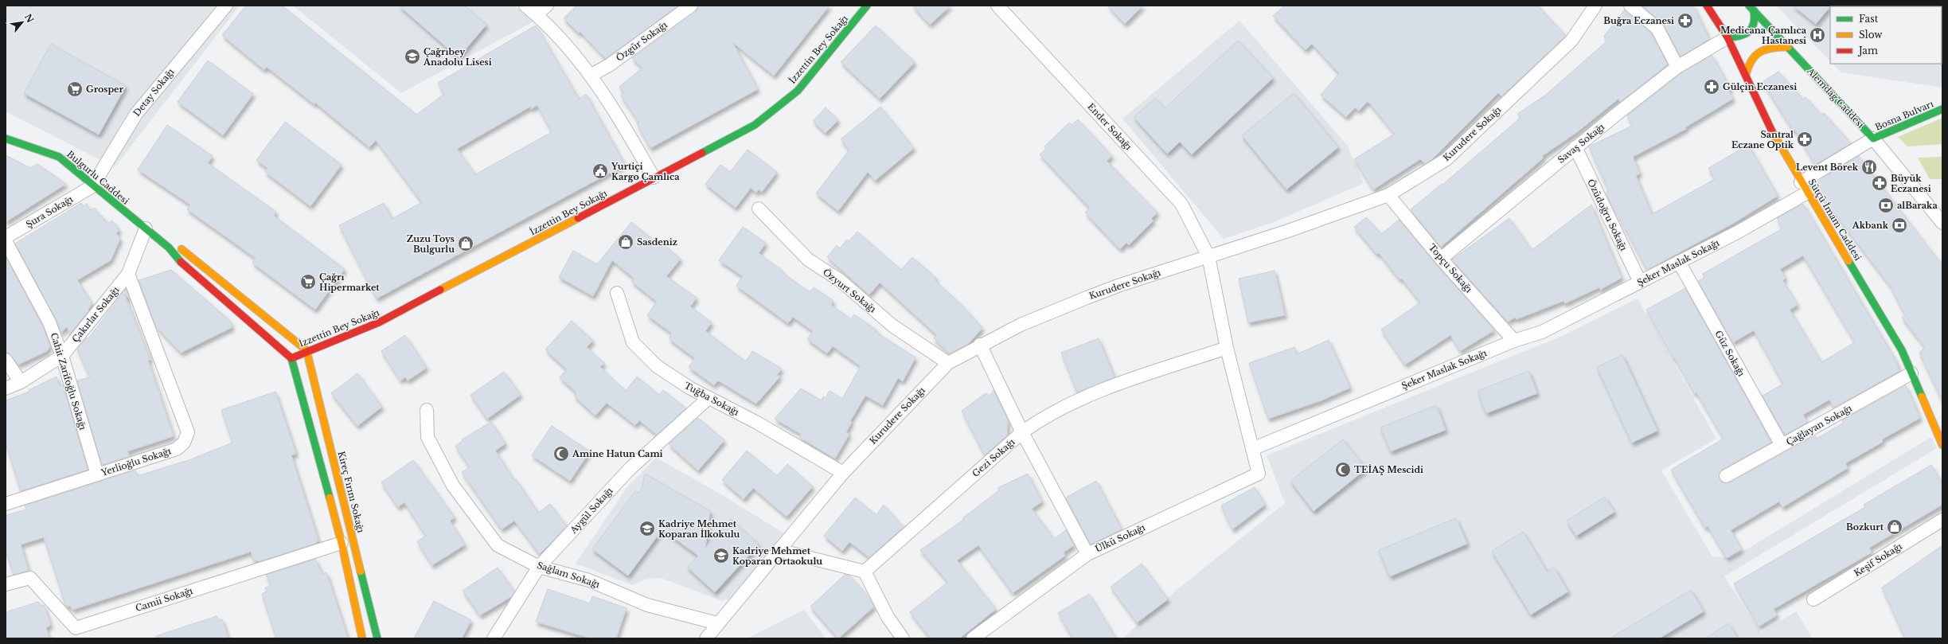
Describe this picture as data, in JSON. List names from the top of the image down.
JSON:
{
  "streets": {
    "main road": [
      "İzzettin Bey Sokağı",
      "Alemdağ Caddesi",
      "Bosna Bulvarı",
      "Bulgurlu Caddesi",
      "Sütçü İmam Caddesi",
      "Kireç Fırını Sokağı"
    ],
    "street": [
      "Özgür Sokağı",
      "Detay Sokağı",
      "Ender Sokağı",
      "Kurudere Sokağı",
      "Savaş Sokağı",
      "Şura Sokağı",
      "Özüdoğru Sokağı",
      "Şeker Maslak Sokağı",
      "Topçu Sokağı",
      "Özyurt Sokağı",
      "Çakırlar Sokağı",
      "Güz Sokağı",
      "Cahit Zarifoğlu Sokağı",
      "Tuğba Sokağı",
      "Çağlayan Sokağı",
      "Gezi Sokağı",
      "Yerlioğlu Sokağı",
      "Aygül Sokağı",
      "Ülkü Sokağı",
      "Keşif Sokağı",
      "Sağlam Sokağı",
      "Camii Sokağı"
    ]
  },
  "crossings": [
    ["İzzettin Bey Sokağı", "Bulgurlu Caddesi"],
    ["İzzettin Bey Sokağı", "Kireç Fırını Sokağı"],
    ["Detay Sokağı", "Bulgurlu Caddesi"],
    ["Detay Sokağı", "Şura Sokağı"],
    ["Alemdağ Caddesi", "Bosna Bulvarı"],
    ["Alemdağ Caddesi", "Şeker Maslak Sokağı"],
    ["Bosna Bulvarı", "Şeker Maslak Sokağı"],
    ["Ender Sokağı", "Kurudere Sokağı"],
    ["Kurudere Sokağı", "Topçu Sokağı"],
    ["Kurudere Sokağı", "Özyurt Sokağı"],
    ["Kurudere Sokağı", "Tuğba Sokağı"],
    ["Kurudere Sokağı", "Sağlam Sokağı"],
    ["Savaş Sokağı", "Özüdoğru Sokağı"],
    ["Savaş Sokağı", "Sütçü İmam Caddesi"],
    ["Savaş Sokağı", "Topçu Sokağı"],
    ["Bulgurlu Caddesi", "Şura Sokağı"],
    ["Bulgurlu Caddesi", "Çakırlar Sokağı"],
    ["Bulgurlu Caddesi", "Kireç Fırını Sokağı"],
    ["Özüdoğru Sokağı", "Şeker Maslak Sokağı"],
    ["Sütçü İmam Caddesi", "Şeker Maslak Sokağı"],
    ["Sütçü İmam Caddesi", "Çağlayan Sokağı"],
    ["Şeker Maslak Sokağı", "Topçu Sokağı"],
    ["Şeker Maslak Sokağı", "Güz Sokağı"],
    ["Şeker Maslak Sokağı", "Ülkü Sokağı"],
    ["Çakırlar Sokağı", "Cahit Zarifoğlu Sokağı"],
    ["Çakırlar Sokağı", "Yerlioğlu Sokağı"],
    ["Güz Sokağı", "Çağlayan Sokağı"],
    ["Cahit Zarifoğlu Sokağı", "Yerlioğlu Sokağı"],
    ["Tuğba Sokağı", "Aygül Sokağı"],
    ["Aygül Sokağı", "Sağlam Sokağı"]
  ],
  "places": {
    "pharmacy": [
      "Buğra Eczanesi",
      "Gülçin Eczanesi",
      "Santral Eczane Optik",
      "Büyük Eczanesi"
    ],
    "hospital": ["Medicana Çamlıca Hastanesi"],
    "school or university": ["Çağrıbey Anadolu Lisesi", "Kadriye Mehmet Koparan İlkokulu", "Kadriye Mehmet Koparan Ortaokulu"],
    "supermarket": ["Grosper", "Çağrı Hipermarket"],
    "restaurant": ["Levent Börek"],
    "public building": ["Yurtiçi Kargo Çamlıca"],
    "bank": ["alBaraka", "Akbank"],
    "shop": ["Sasdeniz", "Zuzu Toys Bulgurlu", "Bozkurt"],
    "mosque": ["Amine Hatun Cami", "TEİAŞ Mescidi"]
  },
  "legend": ["Fast", "Slow", "Jam"],
  "north": "top right"
}
